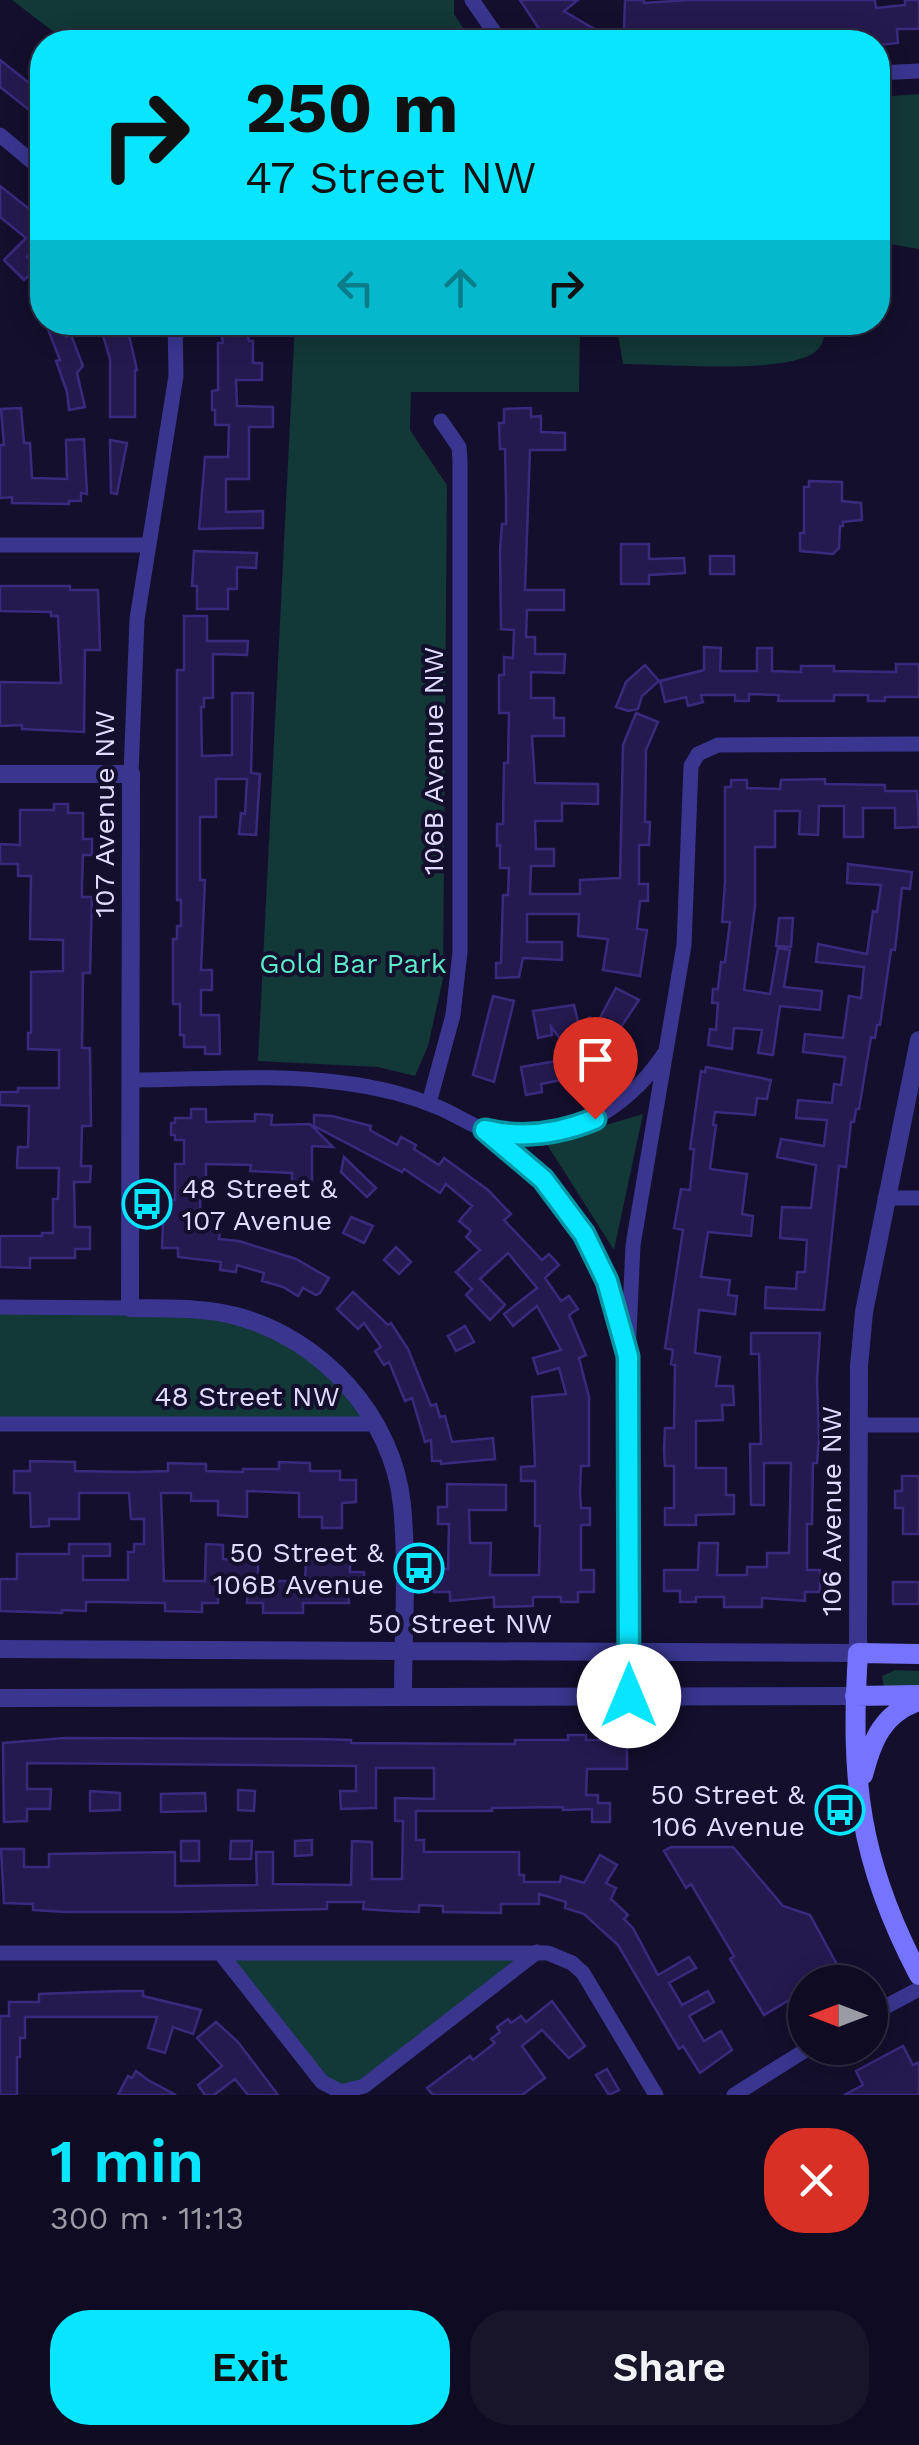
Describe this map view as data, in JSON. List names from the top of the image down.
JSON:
{
  "streets": {
    "main road": ["106 Avenue NW", "50 Street NW"],
    "street": ["106B Avenue NW", "107 Avenue NW", "48 Street NW"]
  },
  "crossings": [
    ["107 Avenue NW", "48 Street NW"],
    ["106 Avenue NW", "50 Street NW"]
  ],
  "parks": ["Gold Bar Park"],
  "places": {
    "bus stop": ["48 Street & 107 Avenue", "50 Street & 106B Avenue", "50 Street & 106 Avenue"]
  },
  "north": "left",
  "page": {
    "turn": ["250 m", "47 Street NW"],
    "heading": ["1 min", "300 m · 11:13"],
    "buttons": ["Exit", "Share"]
  }
}
